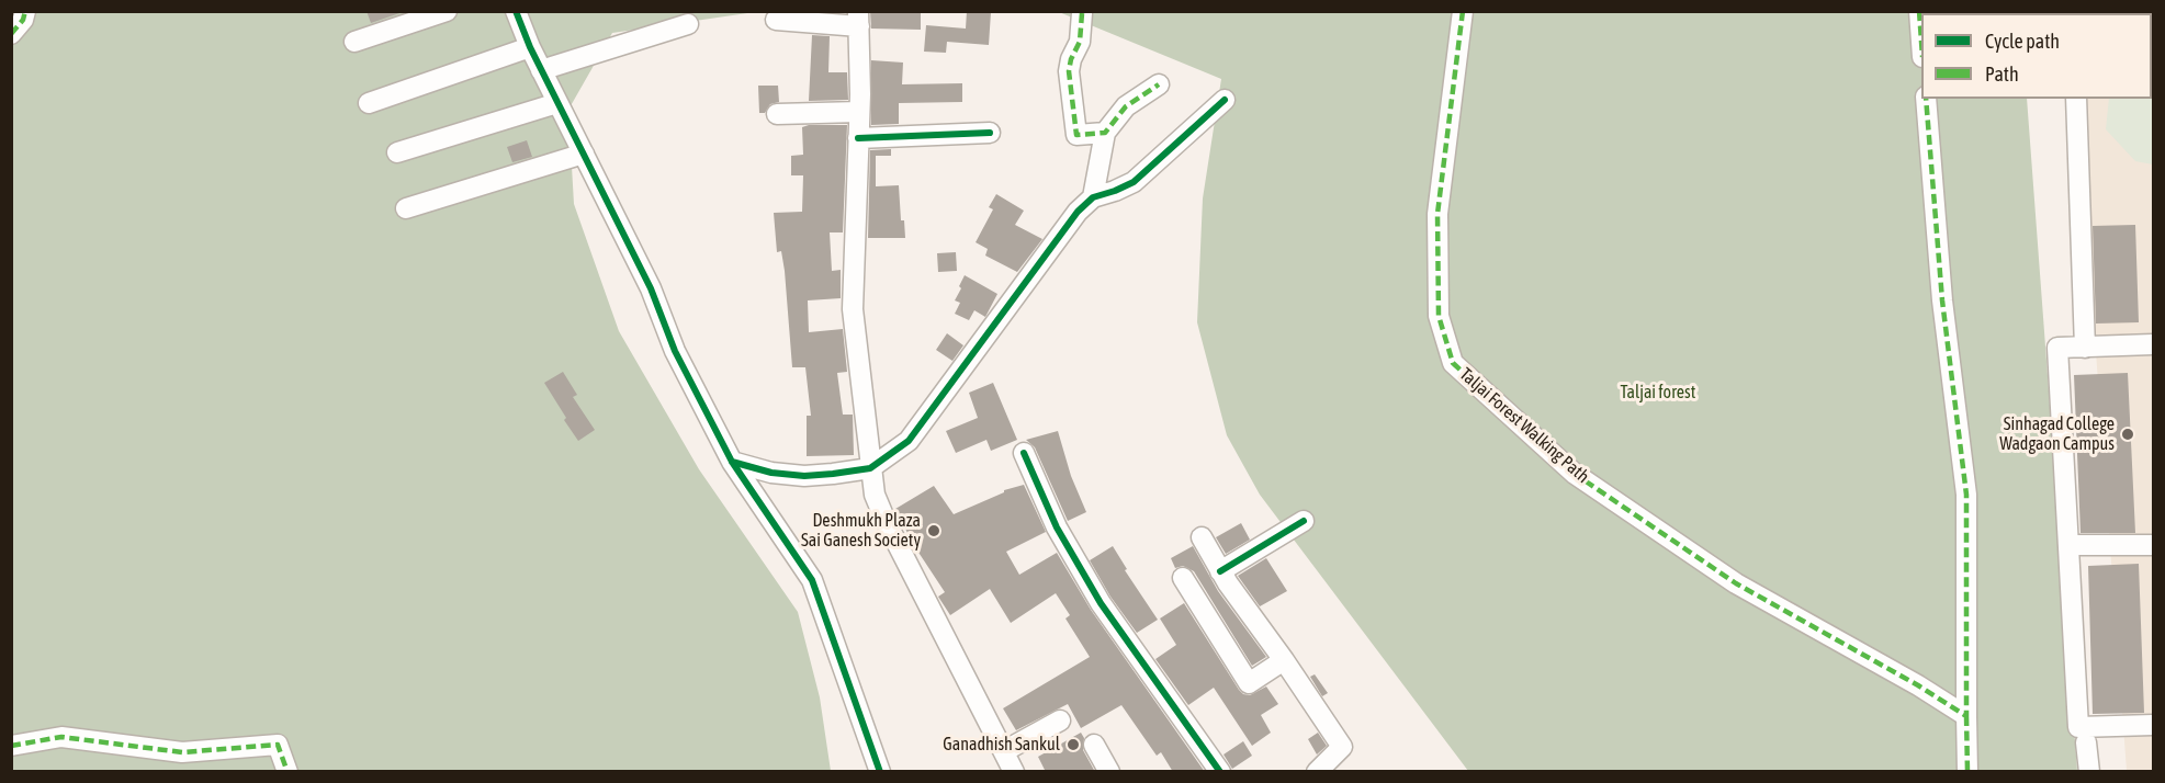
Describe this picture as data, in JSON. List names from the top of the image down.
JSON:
{
  "streets": {
    "street": ["Taljai Forest Walking Path"]
  },
  "parks": ["Taljai forest"],
  "places": ["Sinhagad College Wadgaon Campus", "Deshmukh Plaza Sai Ganesh Society", "Ganadhish Sankul"],
  "legend": ["Cycle path", "Path"]
}
